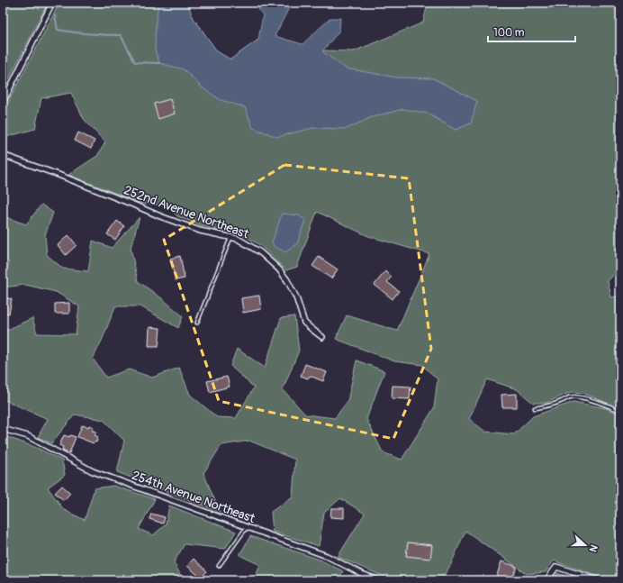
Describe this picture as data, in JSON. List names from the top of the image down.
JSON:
{
  "streets": {
    "street": ["252nd Avenue Northeast", "254th Avenue Northeast"]
  },
  "scale_bar": "100 m",
  "north": "right"
}
